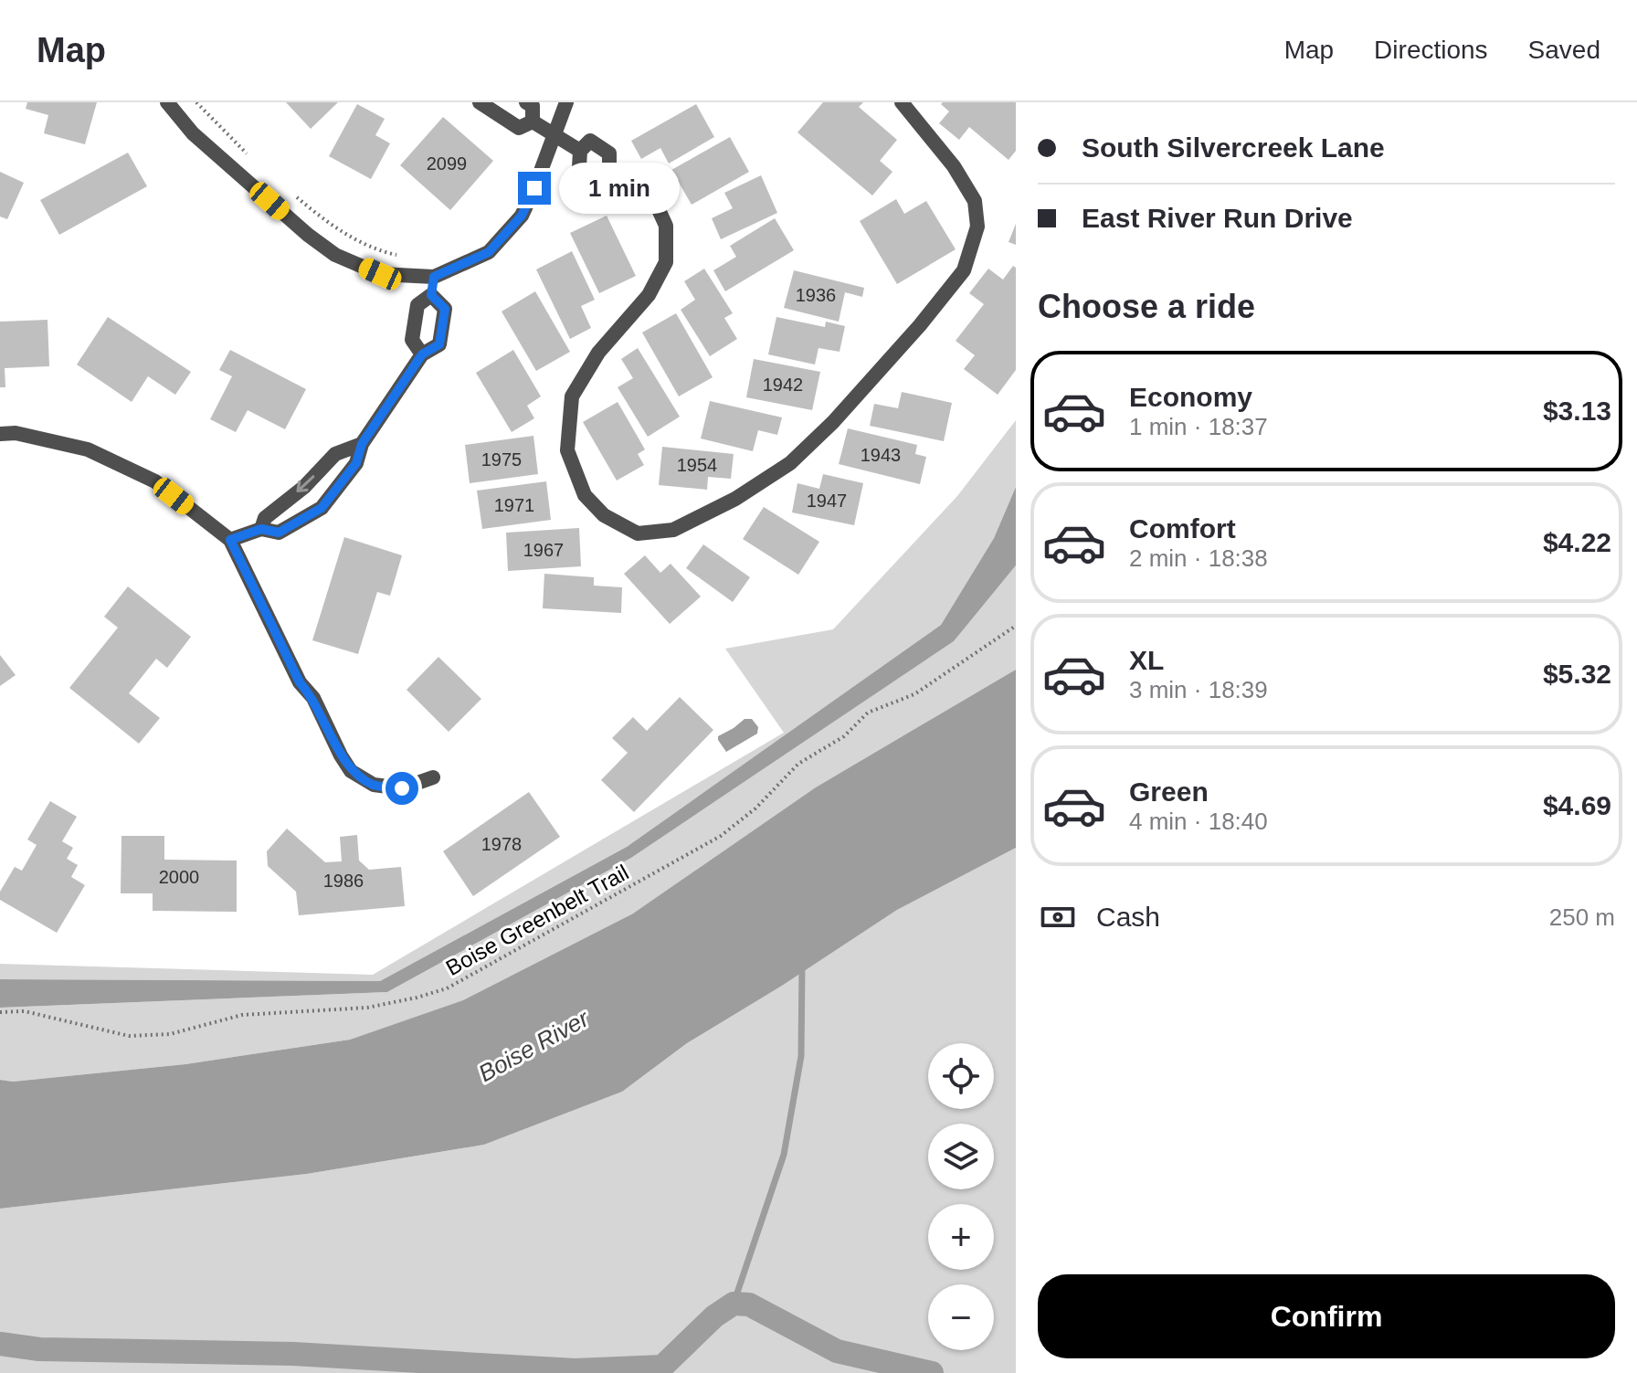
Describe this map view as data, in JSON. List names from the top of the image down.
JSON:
{
  "streets": {
    "path": ["Boise Greenbelt Trail"]
  },
  "water": ["Boise River"],
  "house_numbers": [
    "2099",
    "1936",
    "1942",
    "1943",
    "1975",
    "1954",
    "1947",
    "1971",
    "1967",
    "1978",
    "2000",
    "1986"
  ],
  "page": {
    "header": "Map",
    "nav": ["Map", "Directions", "Saved"],
    "banner": ["South Silvercreek Lane", "East River Run Drive"],
    "bubble": "1 min",
    "heading": "Choose a ride",
    "list": [
      {
        "name": "Economy",
        "note": "1 min · 18:37",
        "value": "$3.13"
      },
      {
        "name": "Comfort",
        "note": "2 min · 18:38",
        "value": "$4.22"
      },
      {
        "name": "XL",
        "note": "3 min · 18:39",
        "value": "$5.32"
      },
      {
        "name": "Green",
        "note": "4 min · 18:40",
        "value": "$4.69"
      }
    ],
    "pay": ["Cash", "250 m"],
    "map_buttons": ["+", "−"],
    "buttons": "Confirm"
  }
}
